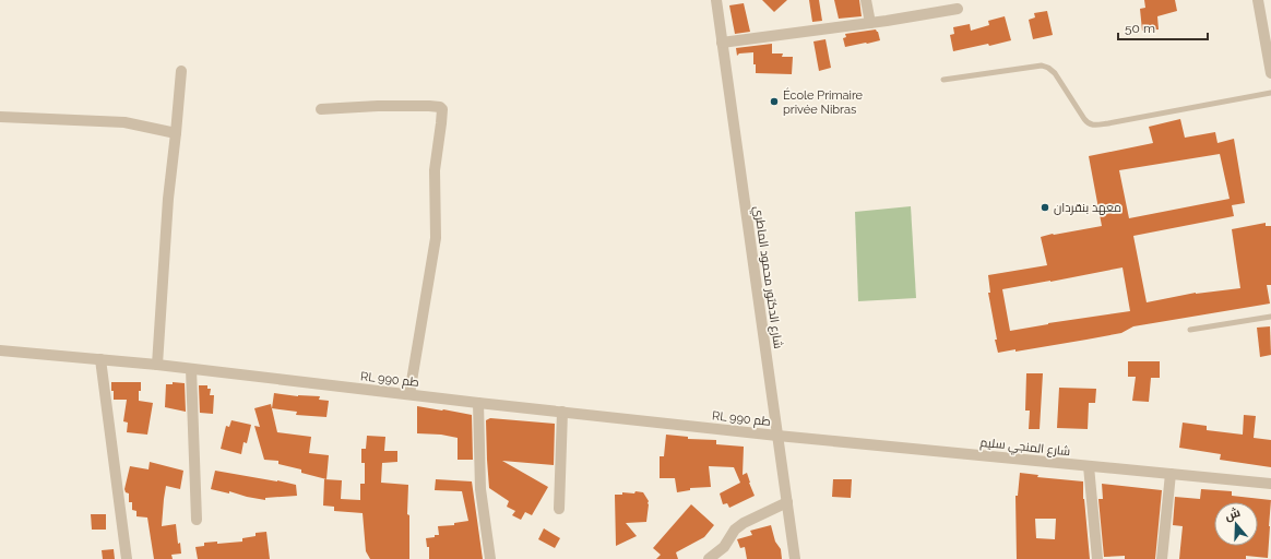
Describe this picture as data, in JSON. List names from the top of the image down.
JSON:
{
  "streets": {
    "street": ["شارع الدكتور محمود الماطري", "RL طم 990", "شارع المنجي سليم"]
  },
  "crossings": [
    ["شارع الدكتور محمود الماطري", "RL طم 990"],
    ["شارع الدكتور محمود الماطري", "شارع المنجي سليم"],
    ["RL طم 990", "شارع المنجي سليم"]
  ],
  "places": ["École Primaire privée Nibras", "معهد بنقردان"],
  "scale_bar": "50 m",
  "north": "top"
}
